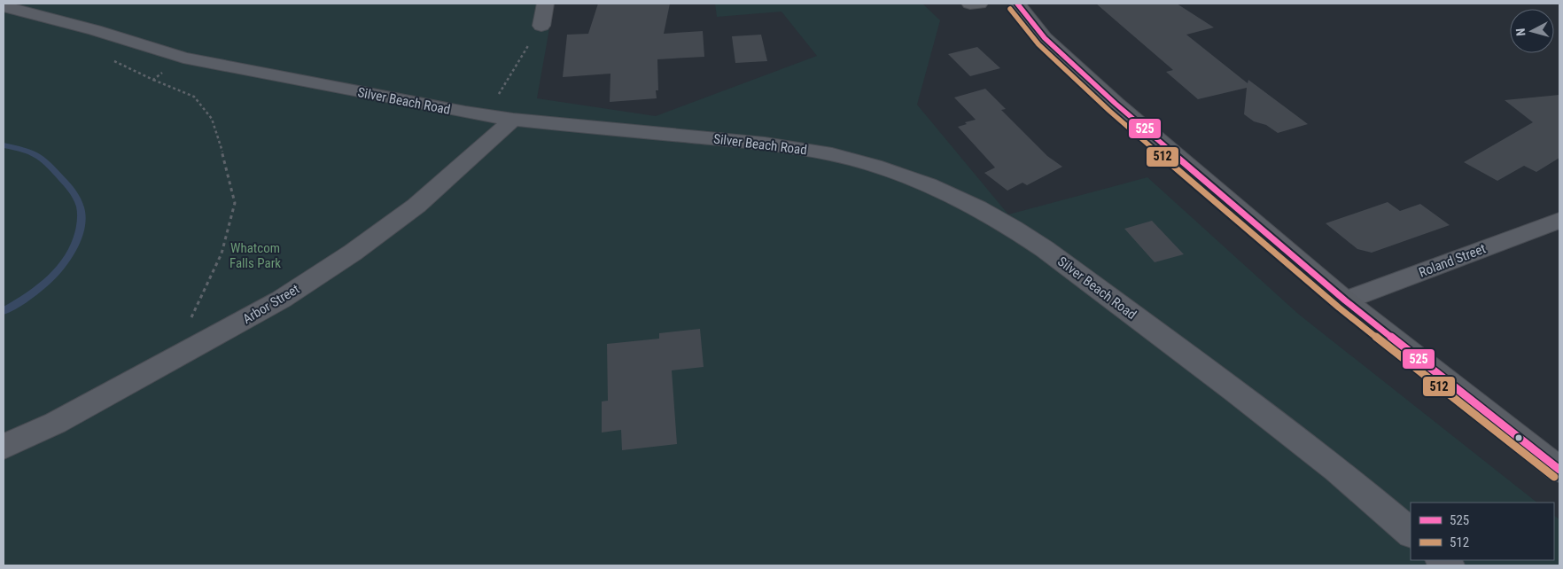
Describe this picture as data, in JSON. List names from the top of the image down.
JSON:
{
  "streets": {
    "street": ["Silver Beach Road", "Roland Street", "Arbor Street"]
  },
  "crossings": [
    ["Silver Beach Road", "Arbor Street"]
  ],
  "parks": ["Whatcom Falls Park"],
  "lines": ["transit line 525", "transit line 512"],
  "legend": ["525", "512"],
  "north": "left"
}
